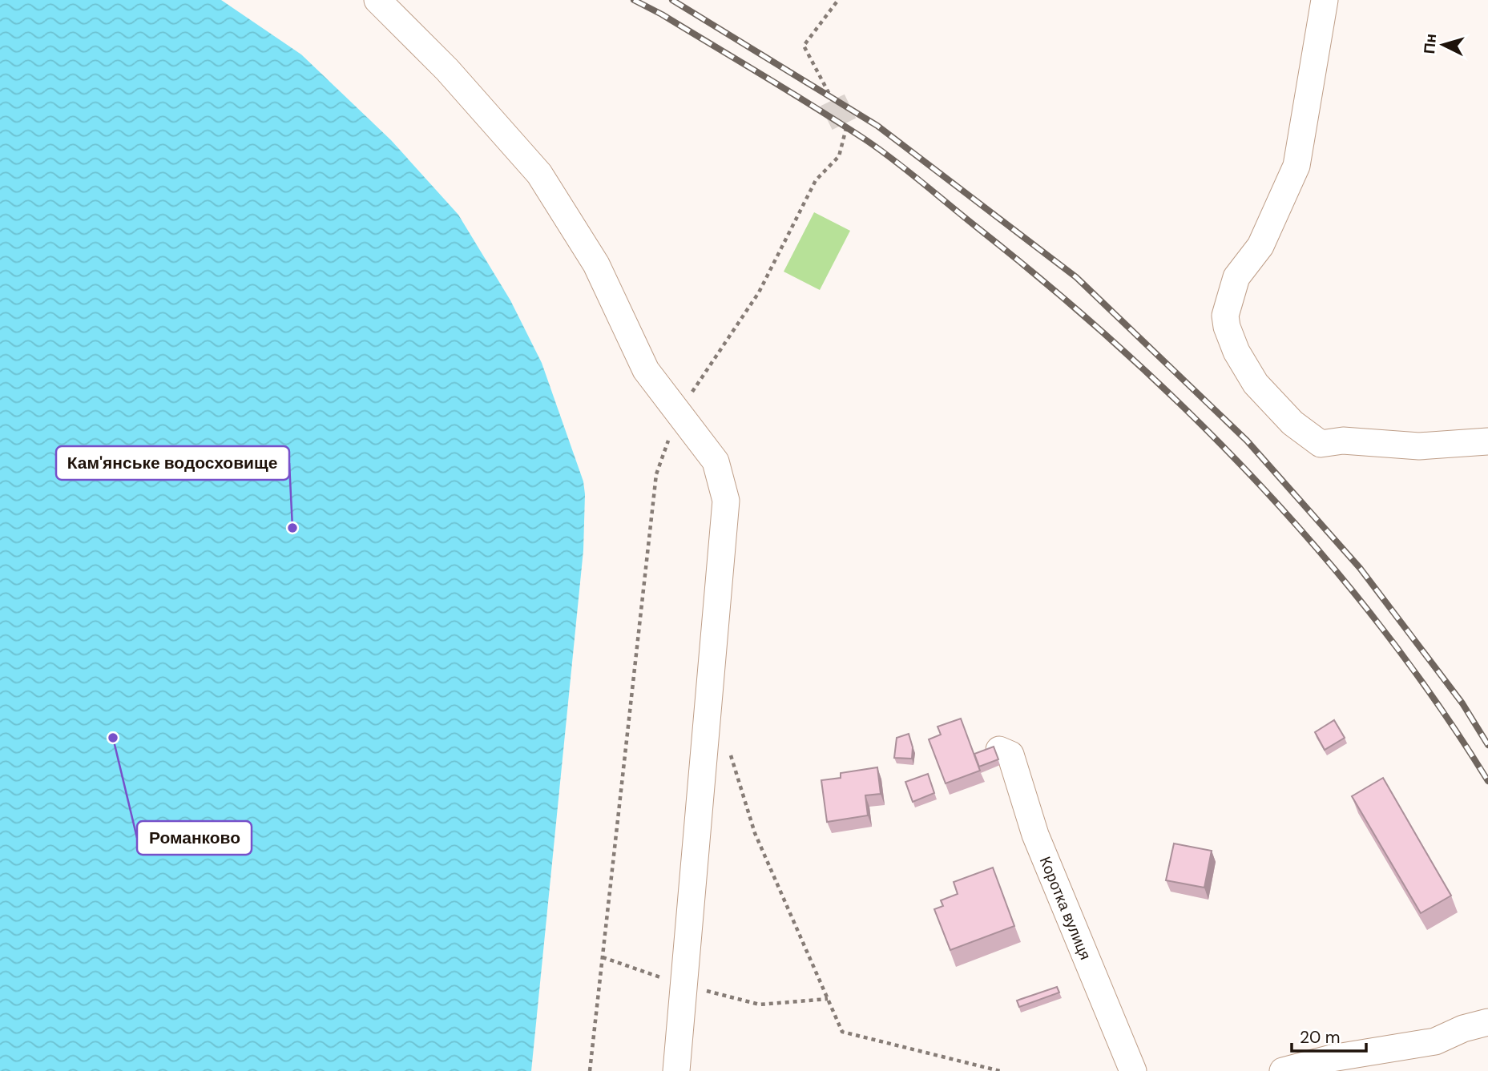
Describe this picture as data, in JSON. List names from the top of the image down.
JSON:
{
  "streets": {
    "street": ["Коротка вулиця"]
  },
  "places": ["Кам'янське водосховище", "Романково"],
  "scale_bar": "20 m",
  "north": "left"
}
